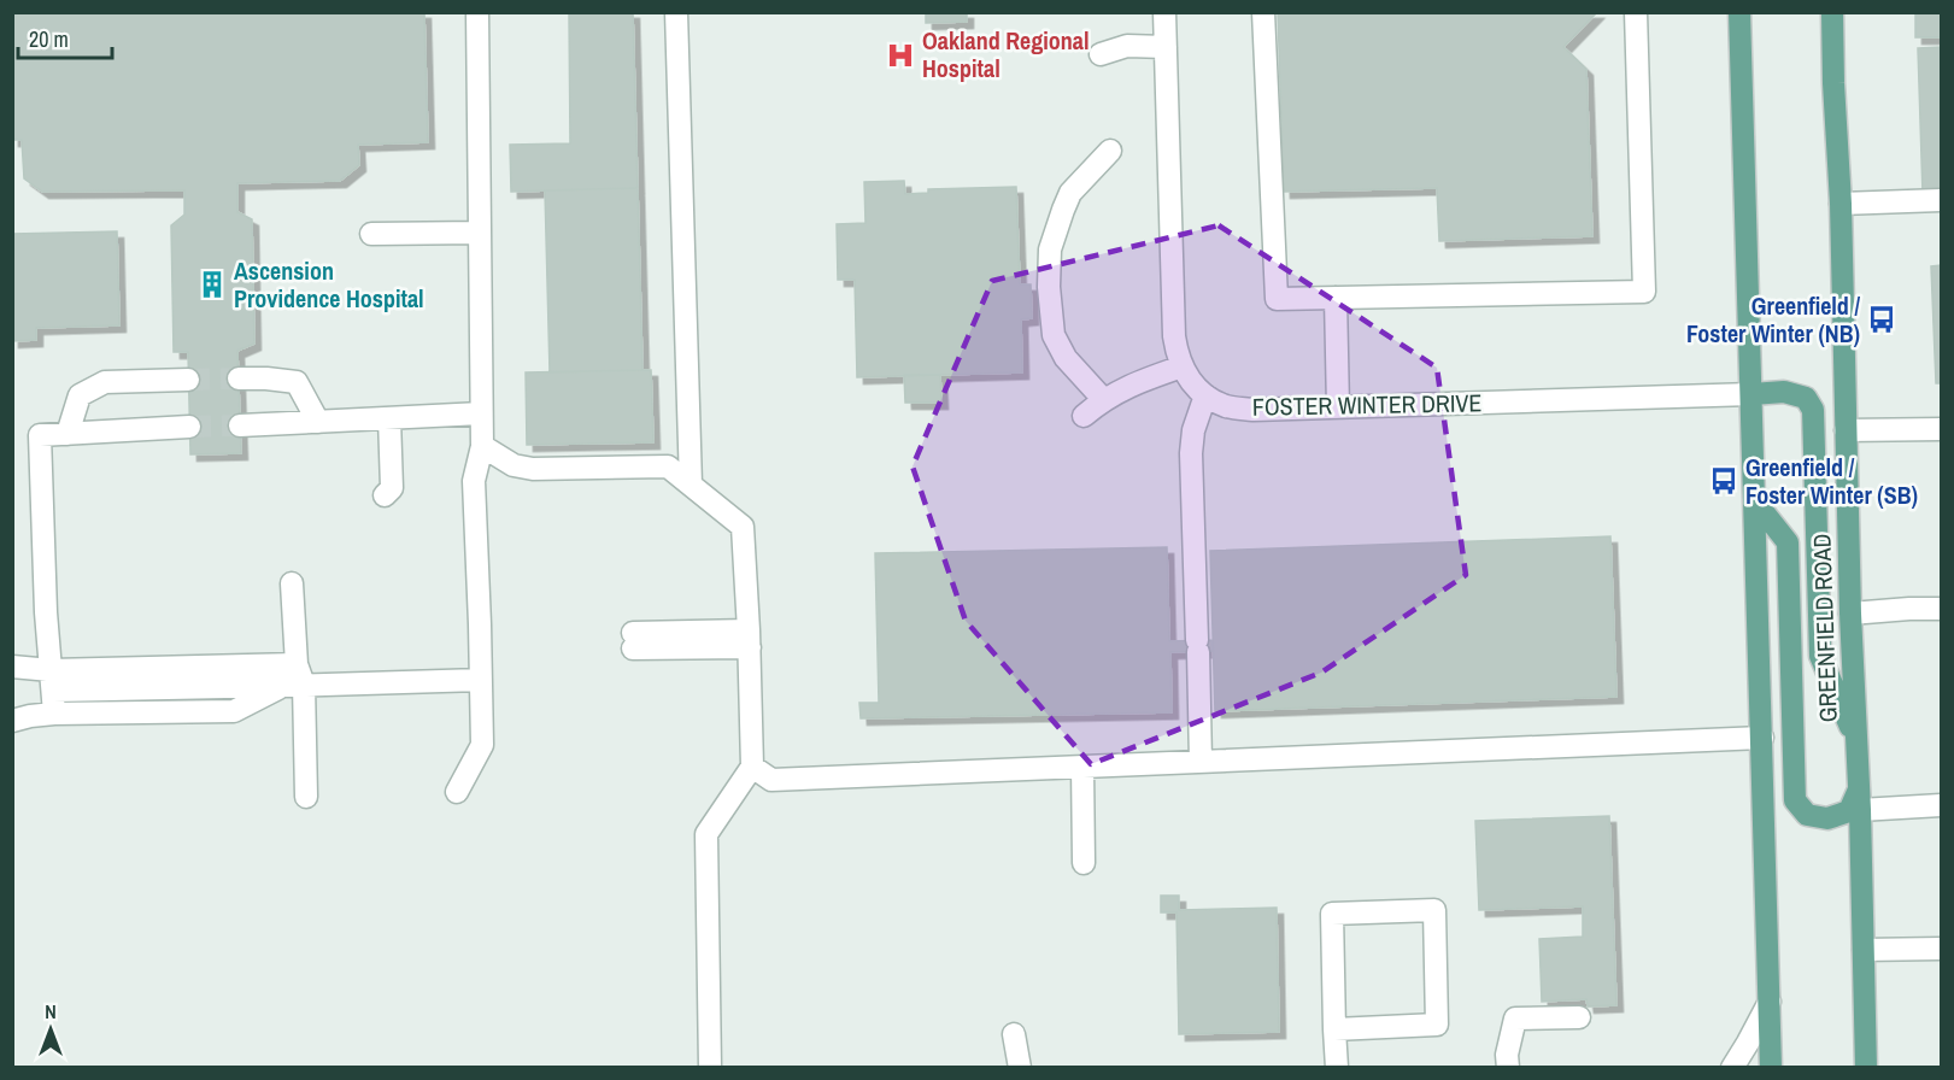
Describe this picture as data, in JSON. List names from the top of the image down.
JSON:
{
  "streets": {
    "main road": ["GREENFIELD ROAD"],
    "street": ["FOSTER WINTER DRIVE"]
  },
  "places": {
    "hospital": ["Oakland Regional Hospital"],
    "building": ["Ascension Providence Hospital"],
    "bus stop": ["Greenfield / Foster Winter (NB)", "Greenfield / Foster Winter (SB)"]
  },
  "scale_bar": "20 m",
  "north": "top"
}
